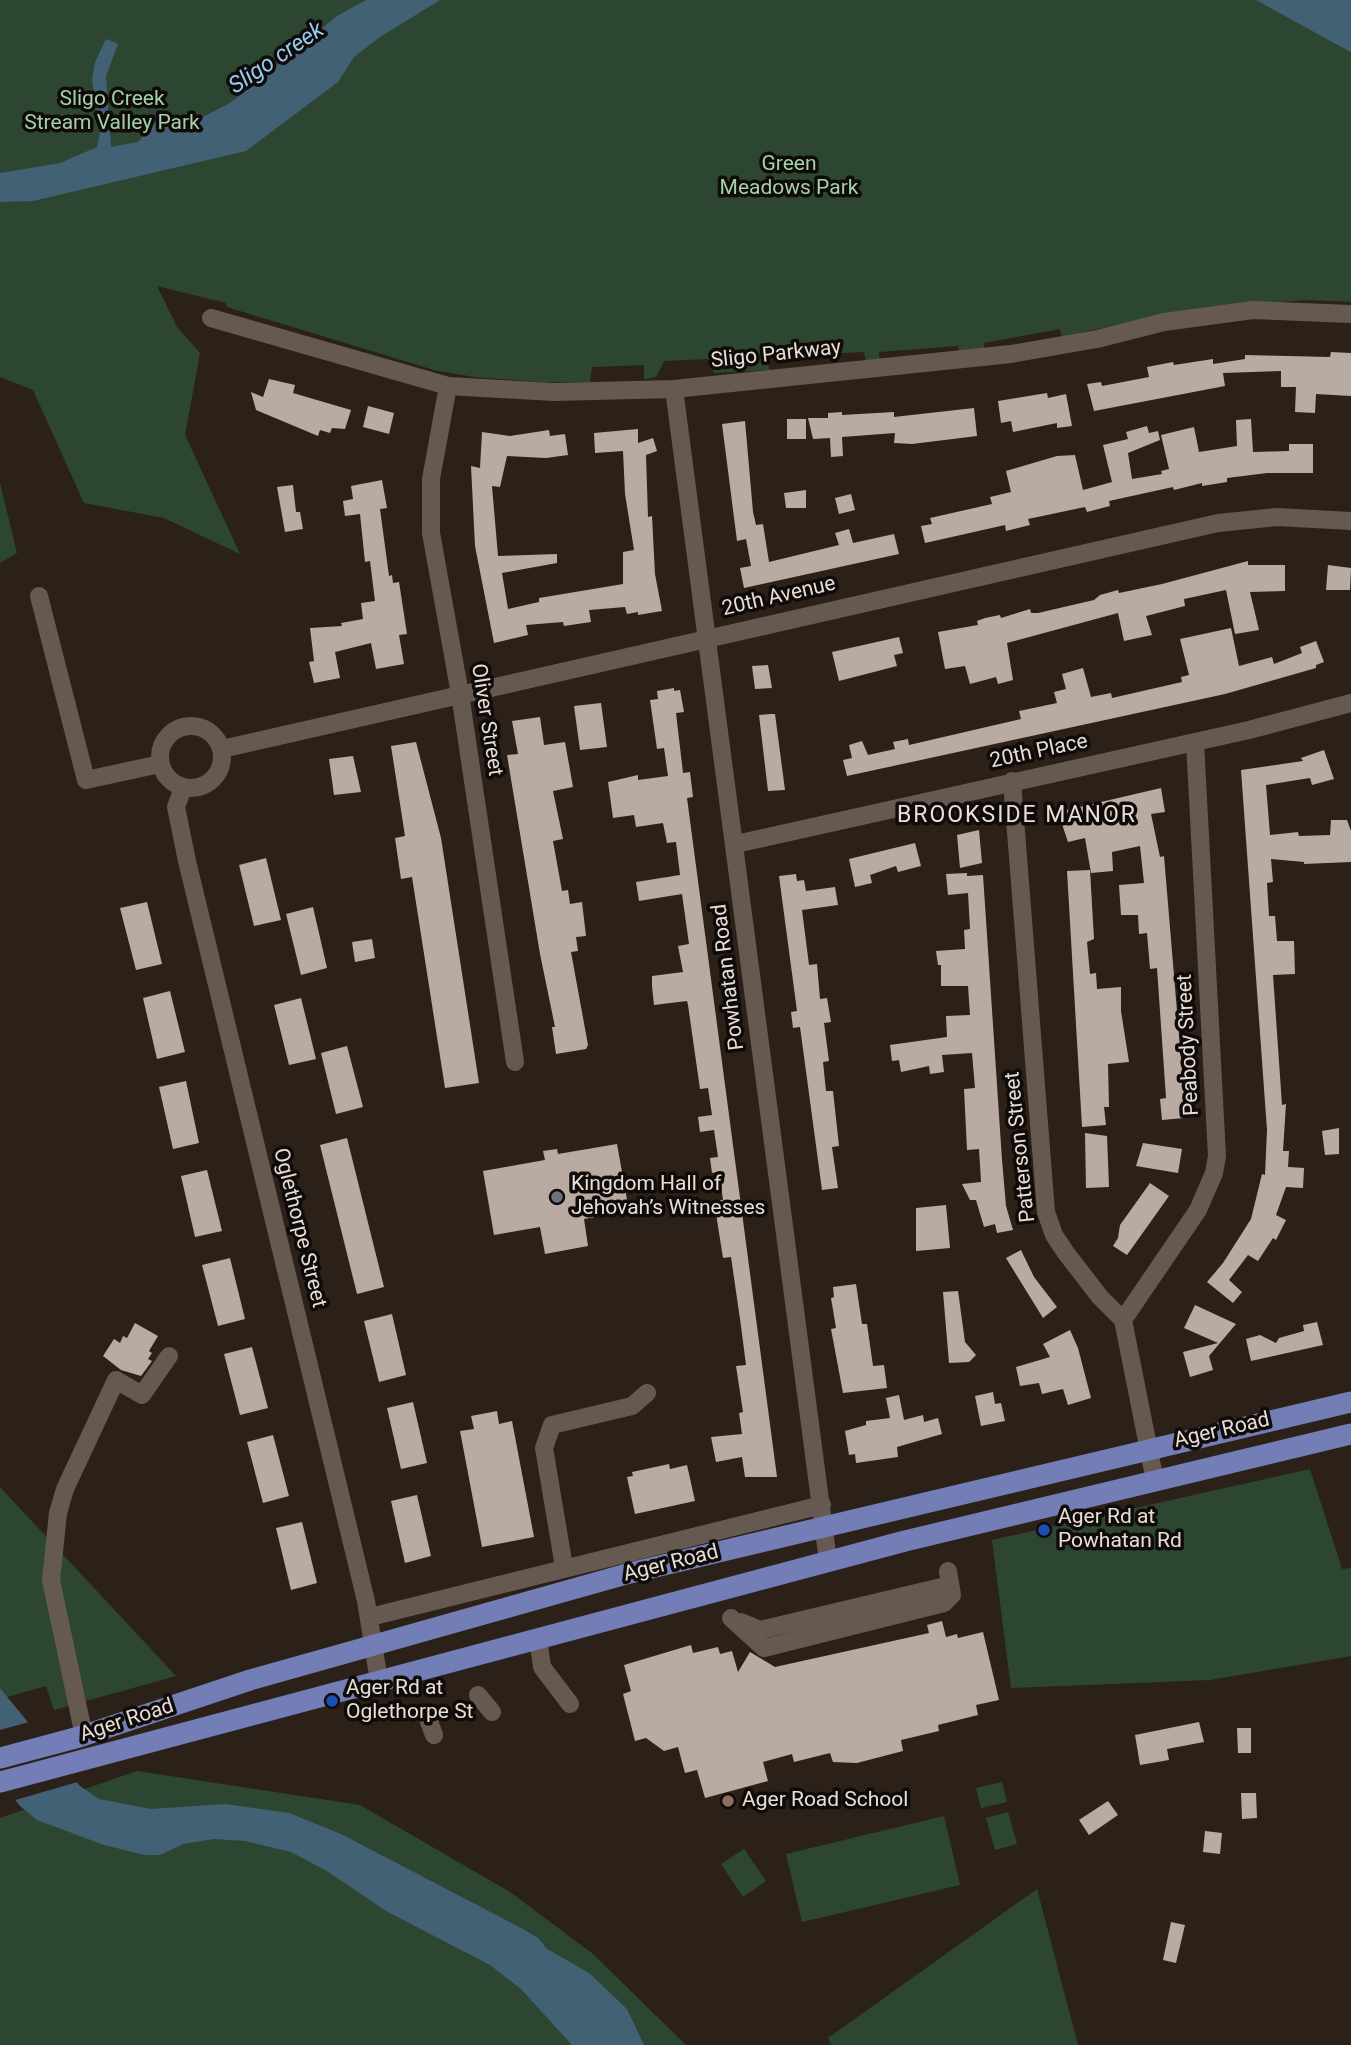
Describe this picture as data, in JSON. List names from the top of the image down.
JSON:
{
  "streets": {
    "main road": ["Ager Road"],
    "street": [
      "Sligo Parkway",
      "20th Avenue",
      "Oliver Street",
      "20th Place",
      "Powhatan Road",
      "Peabody Street",
      "Patterson Street",
      "Oglethorpe Street"
    ]
  },
  "crossings": [
    ["Sligo Parkway", "Oliver Street"],
    ["Sligo Parkway", "Powhatan Road"],
    ["20th Avenue", "Oliver Street"],
    ["20th Avenue", "Powhatan Road"],
    ["20th Avenue", "Oglethorpe Street"],
    ["20th Place", "Powhatan Road"],
    ["20th Place", "Peabody Street"],
    ["20th Place", "Patterson Street"],
    ["Powhatan Road", "Ager Road"],
    ["Peabody Street", "Patterson Street"],
    ["Oglethorpe Street", "Ager Road"]
  ],
  "districts": ["BROOKSIDE MANOR"],
  "water": ["Sligo creek"],
  "parks": ["Sligo Creek Stream Valley Park", "Green Meadows Park"],
  "places": [
    "Kingdom Hall of Jehovah’s Witnesses",
    "Ager Rd at Powhatan Rd",
    "Ager Rd at Oglethorpe St",
    "Ager Road School"
  ]
}
